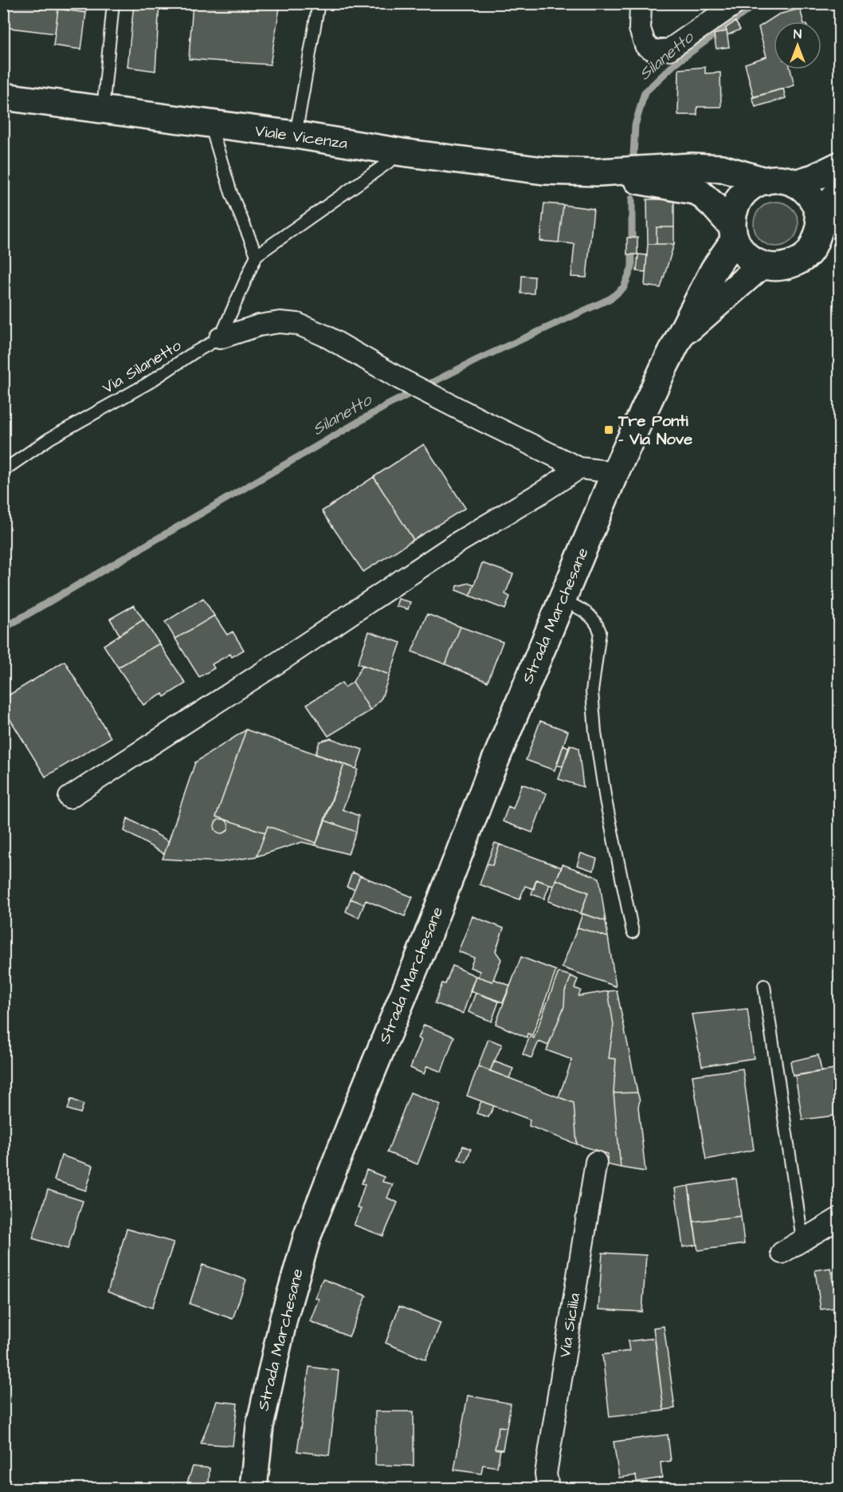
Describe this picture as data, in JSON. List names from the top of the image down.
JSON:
{
  "streets": {
    "main road": ["Viale Vicenza", "Strada Marchesane"],
    "street": ["Via Sicilia"],
    "lane": ["Via Silanetto"]
  },
  "crossings": [
    ["Viale Vicenza", "Strada Marchesane"]
  ],
  "water": ["Silanetto"],
  "places": {
    "transit": ["Tre Ponti - Via Nove"]
  },
  "north": "top"
}
